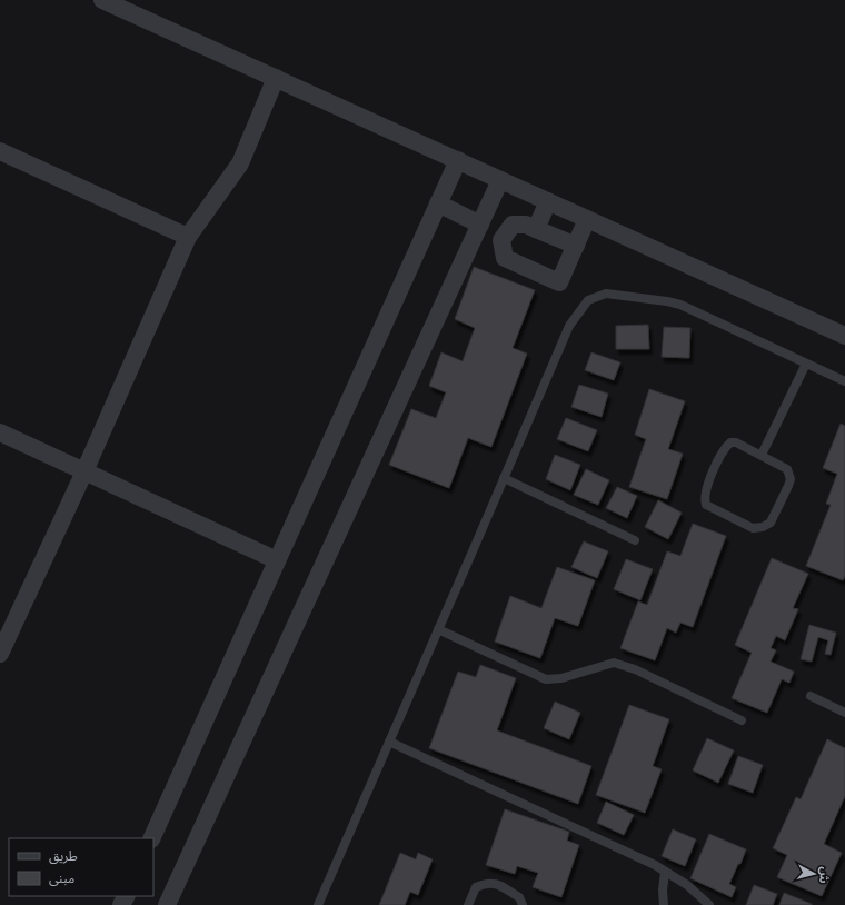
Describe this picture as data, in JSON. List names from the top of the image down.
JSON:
{
  "legend": ["طريق", "مبنى"],
  "north": "right"
}
